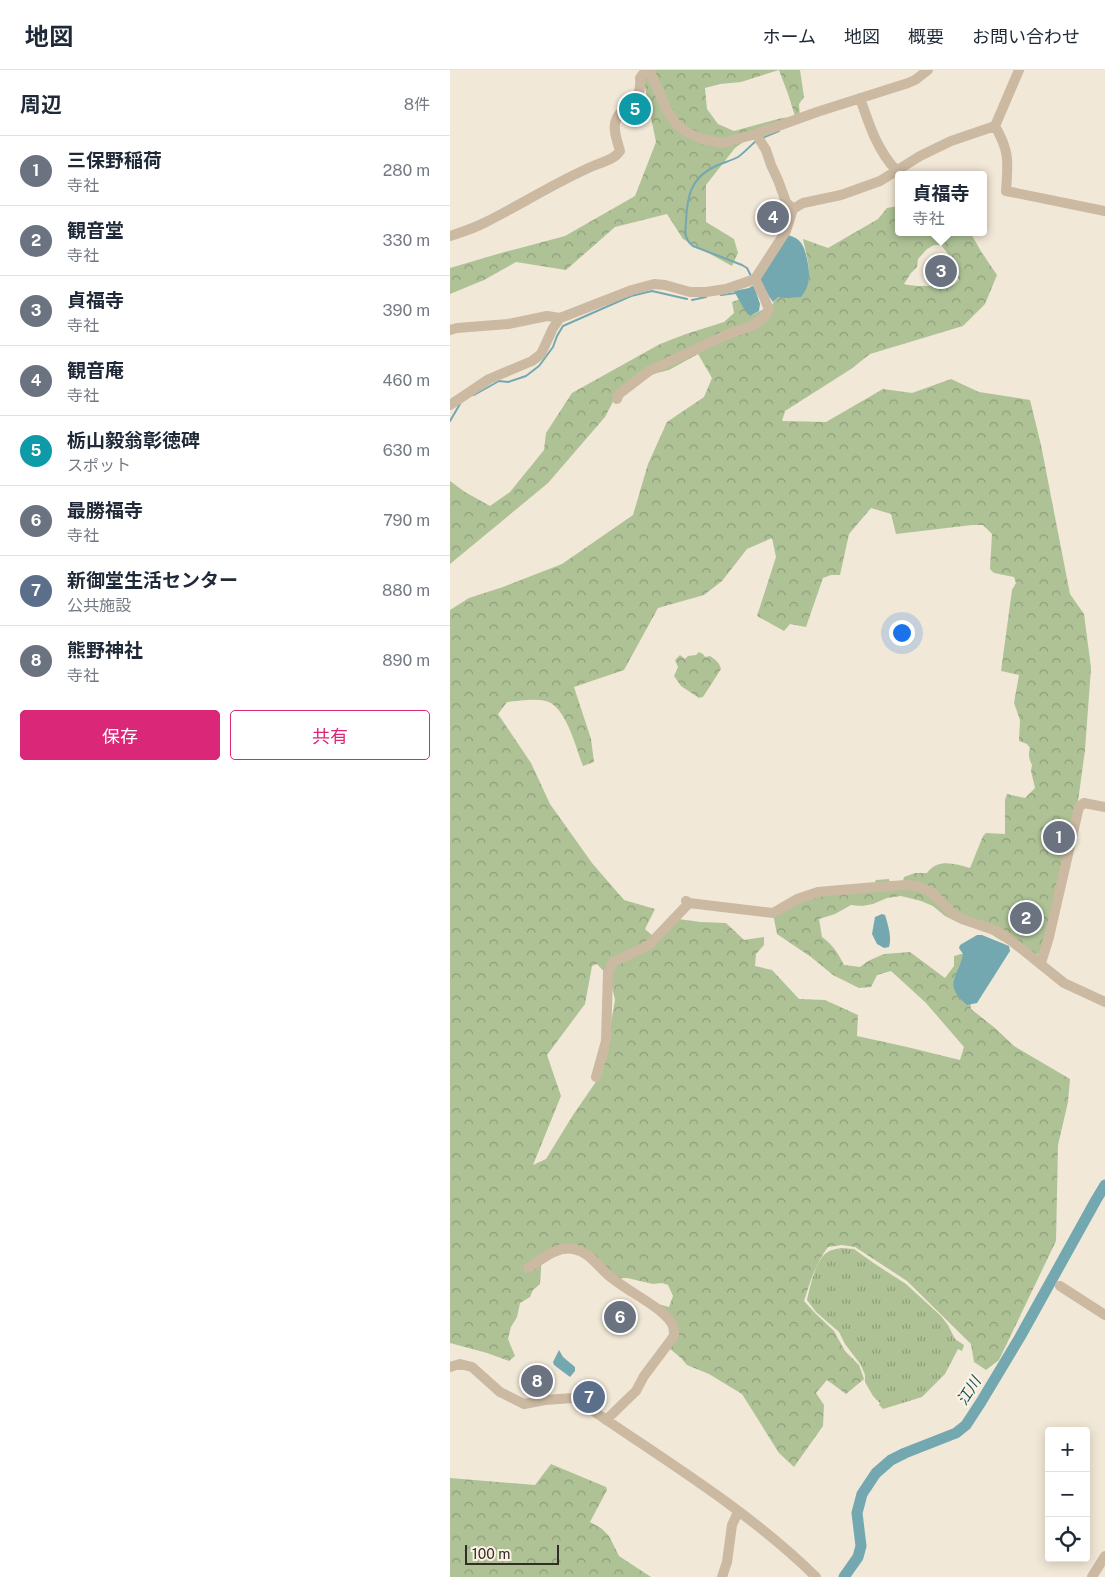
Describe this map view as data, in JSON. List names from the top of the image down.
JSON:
{
  "water": ["江川"],
  "scale_bar": "100 m",
  "page": {
    "header": "地図",
    "nav": [
      "ホーム",
      "地図",
      "概要",
      "お問い合わせ"
    ],
    "heading": ["周辺", "8件"],
    "pins": [
      "5",
      "4",
      "3",
      "1",
      "2",
      "6",
      "8",
      "7"
    ],
    "list": [
      {
        "mark": "1",
        "name": "三保野稲荷",
        "note": "寺社",
        "value": "280 m"
      },
      {
        "mark": "2",
        "name": "観音堂",
        "note": "寺社",
        "value": "330 m"
      },
      {
        "mark": "3",
        "name": "貞福寺",
        "note": "寺社",
        "value": "390 m"
      },
      {
        "mark": "4",
        "name": "観音庵",
        "note": "寺社",
        "value": "460 m"
      },
      {
        "mark": "5",
        "name": "栃山毅翁彰徳碑",
        "note": "スポット",
        "value": "630 m"
      },
      {
        "mark": "6",
        "name": "最勝福寺",
        "note": "寺社",
        "value": "790 m"
      },
      {
        "mark": "7",
        "name": "新御堂生活センター",
        "note": "公共施設",
        "value": "880 m"
      },
      {
        "mark": "8",
        "name": "熊野神社",
        "note": "寺社",
        "value": "890 m"
      }
    ],
    "popup": ["貞福寺", "寺社"],
    "buttons": ["保存", "共有"],
    "map_buttons": ["+", "−"],
    "scale": "100 m"
  }
}
